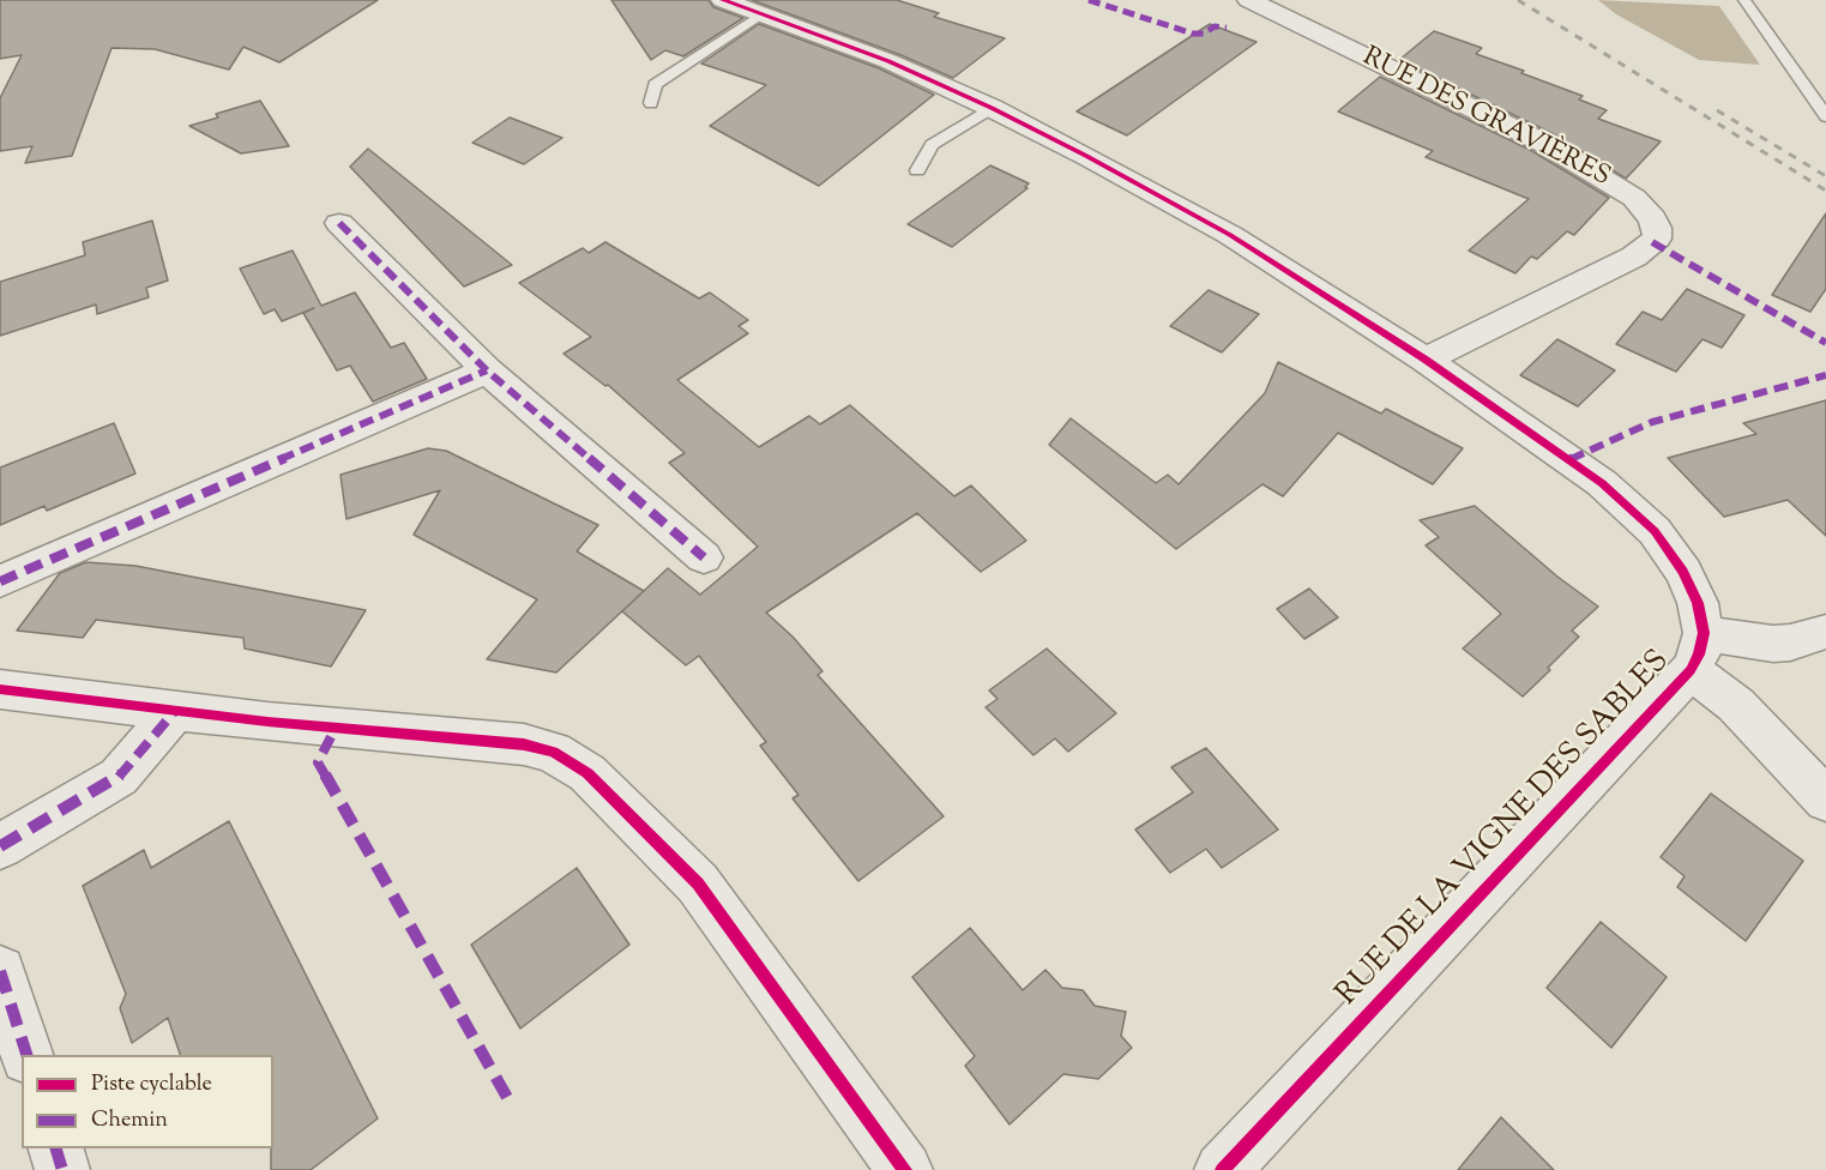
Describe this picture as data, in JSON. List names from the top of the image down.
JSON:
{
  "streets": {
    "street": ["RUE DES GRAVIÈRES", "RUE DE LA VIGNE DES SABLES"]
  },
  "crossings": [
    ["RUE DES GRAVIÈRES", "RUE DE LA VIGNE DES SABLES"]
  ],
  "legend": ["Piste cyclable", "Chemin"]
}
